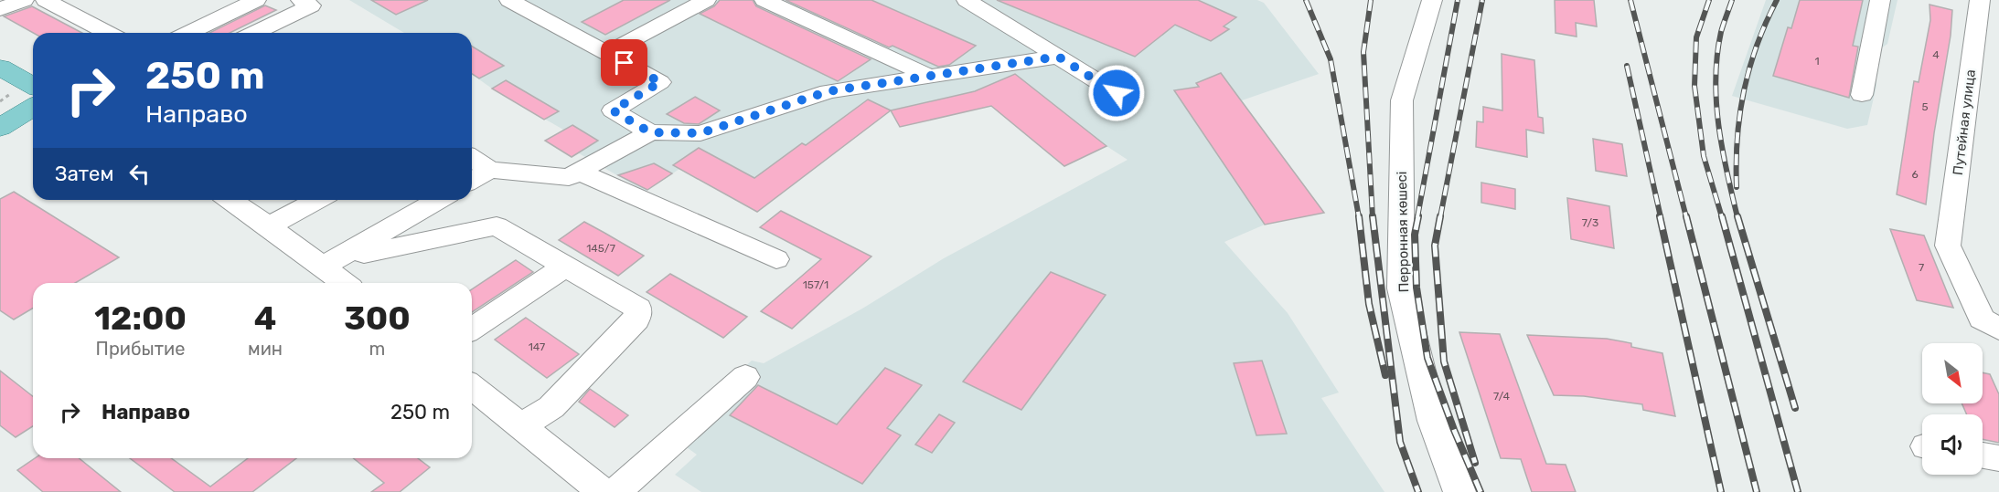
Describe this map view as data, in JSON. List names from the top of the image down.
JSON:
{
  "streets": {
    "street": ["Путейная улица", "Перронная көшесі"]
  },
  "house_numbers": [
    "4",
    "1",
    "5",
    "6",
    "7/3",
    "145/7",
    "7",
    "157/1",
    "147",
    "7/4"
  ],
  "north": "bottom right",
  "page": {
    "turn": ["250 m", "Направо"],
    "then": "Затем",
    "eta": [
      "12:00",
      "Прибытие",
      "4",
      "мин",
      "300",
      "m"
    ],
    "list": [
      {
        "name": "Направо",
        "value": "250 m"
      }
    ]
  }
}
